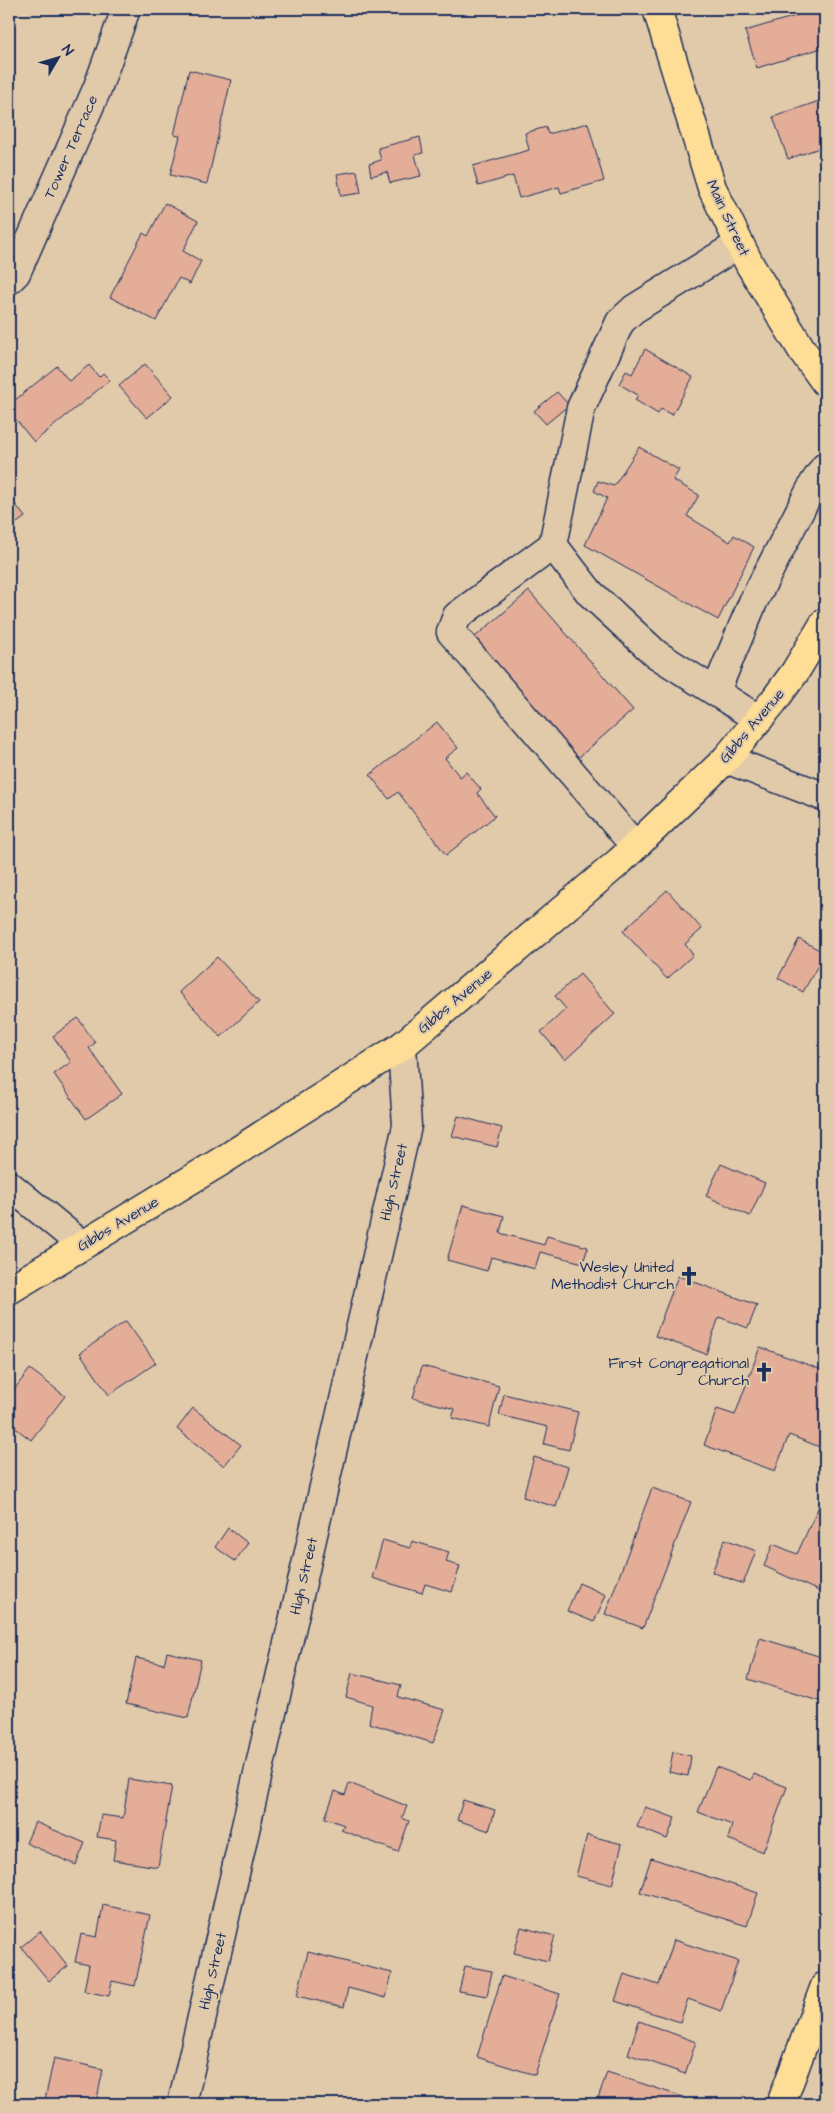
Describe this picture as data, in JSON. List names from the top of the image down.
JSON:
{
  "streets": {
    "main road": ["Main Street", "Gibbs Avenue"],
    "street": ["Tower Terrace", "High Street"]
  },
  "crossings": [
    ["Gibbs Avenue", "High Street"]
  ],
  "places": {
    "church": ["Wesley United Methodist Church", "First Congregational Church"]
  },
  "north": "top right"
}
